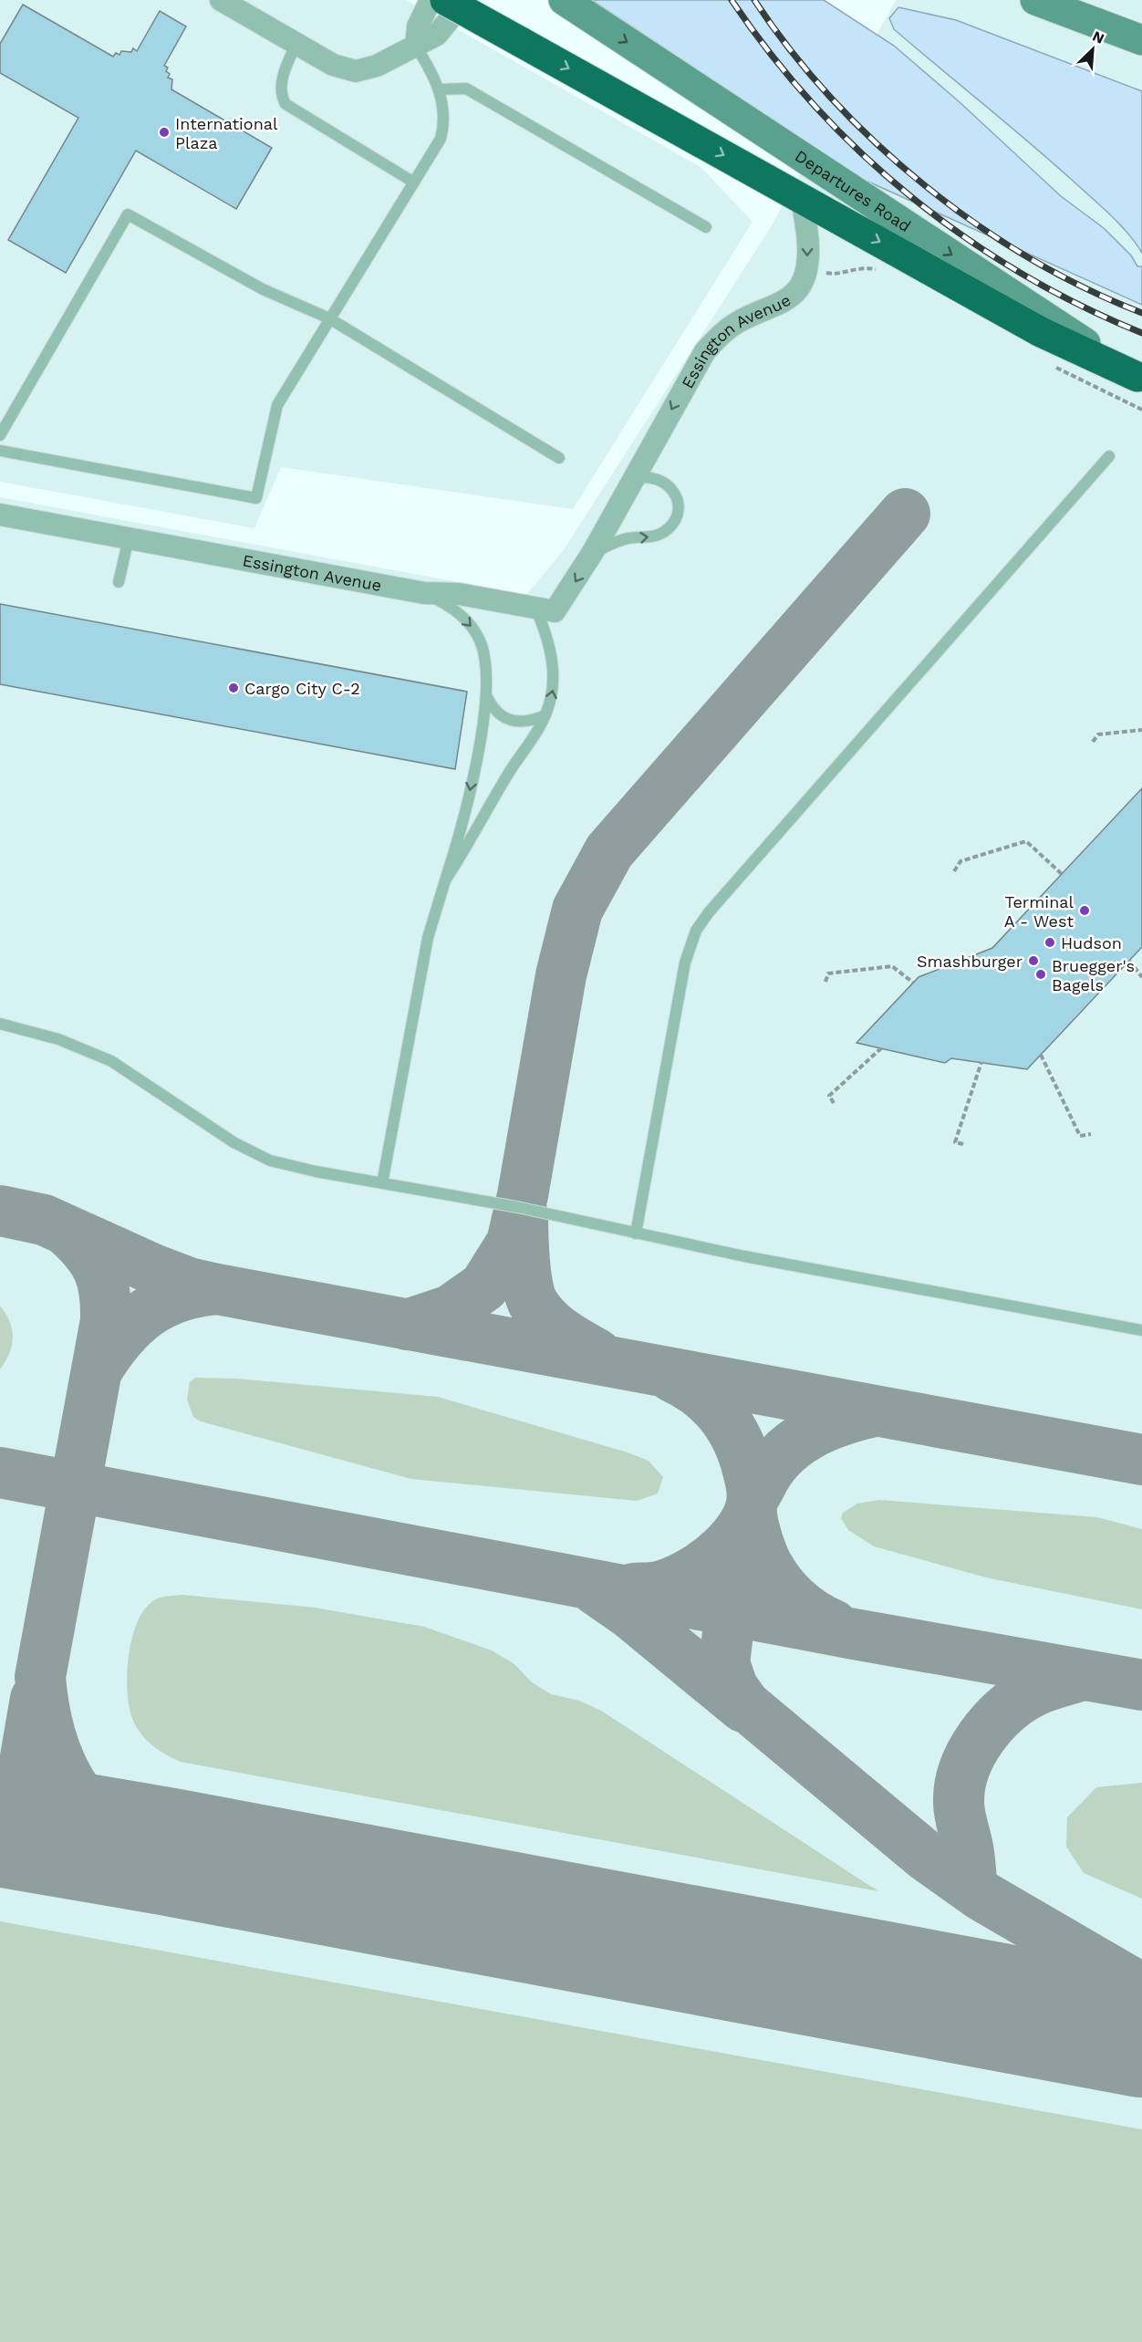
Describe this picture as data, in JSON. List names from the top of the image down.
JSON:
{
  "streets": {
    "street": ["Departures Road", "Essington Avenue"]
  },
  "one_way": ["Departures Road", "Essington Avenue"],
  "places": [
    "International Plaza",
    "Cargo City C-2",
    "Terminal A - West",
    "Hudson",
    "Smashburger",
    "Bruegger's Bagels"
  ],
  "north": "top right"
}
